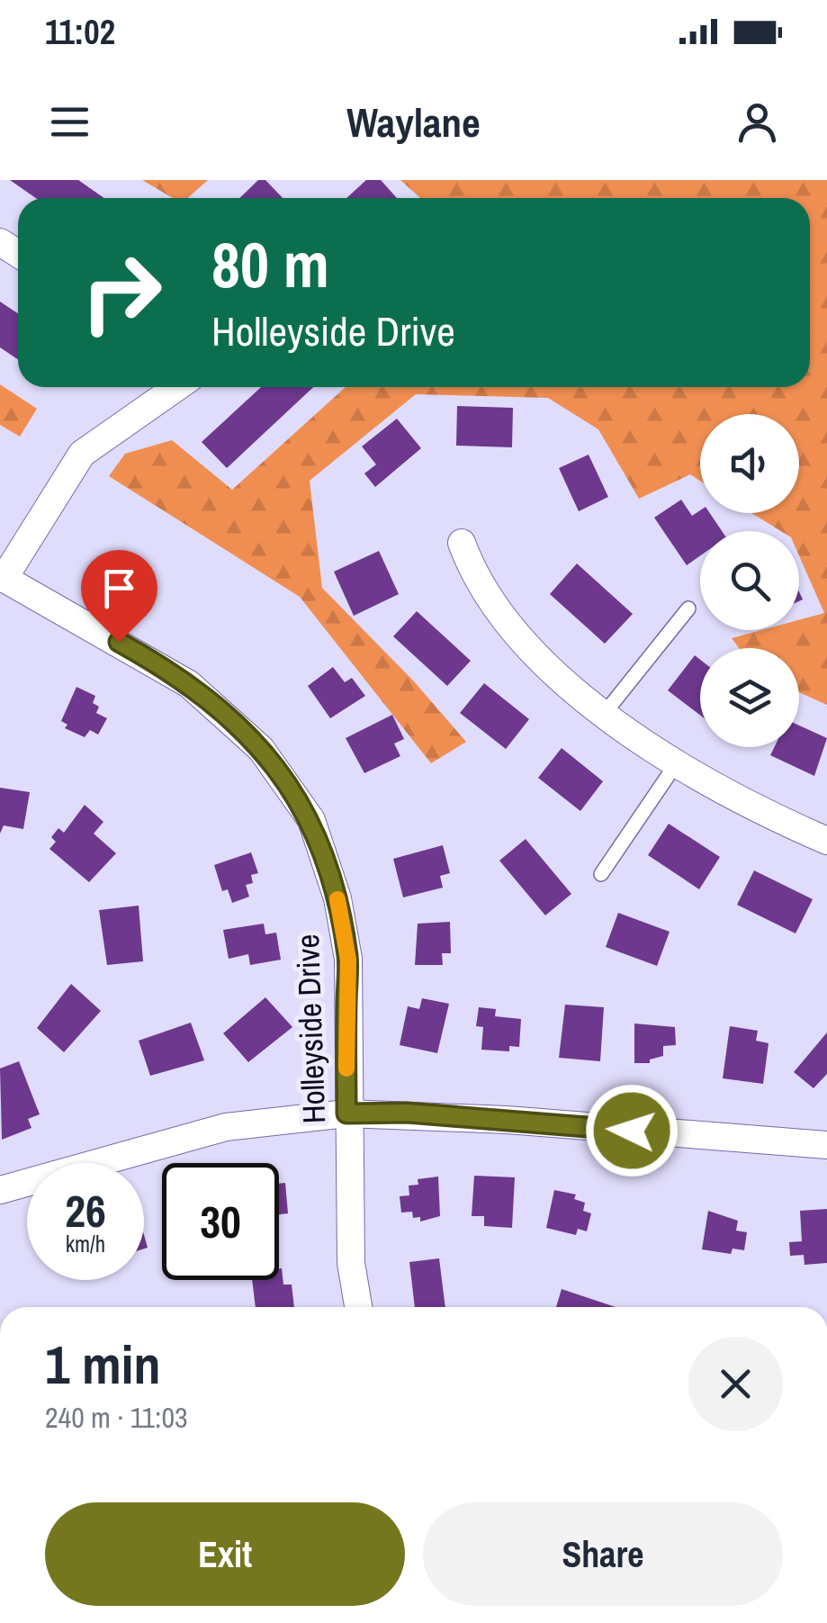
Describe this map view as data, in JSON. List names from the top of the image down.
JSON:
{
  "streets": {
    "street": ["Holleyside Drive"]
  },
  "page": {
    "status": "11:02",
    "header": "Waylane",
    "turn": ["80 m", "Holleyside Drive"],
    "speed": "26 km/h",
    "limit": "30",
    "heading": ["1 min", "240 m · 11:03"],
    "buttons": ["Exit", "Share"]
  }
}
